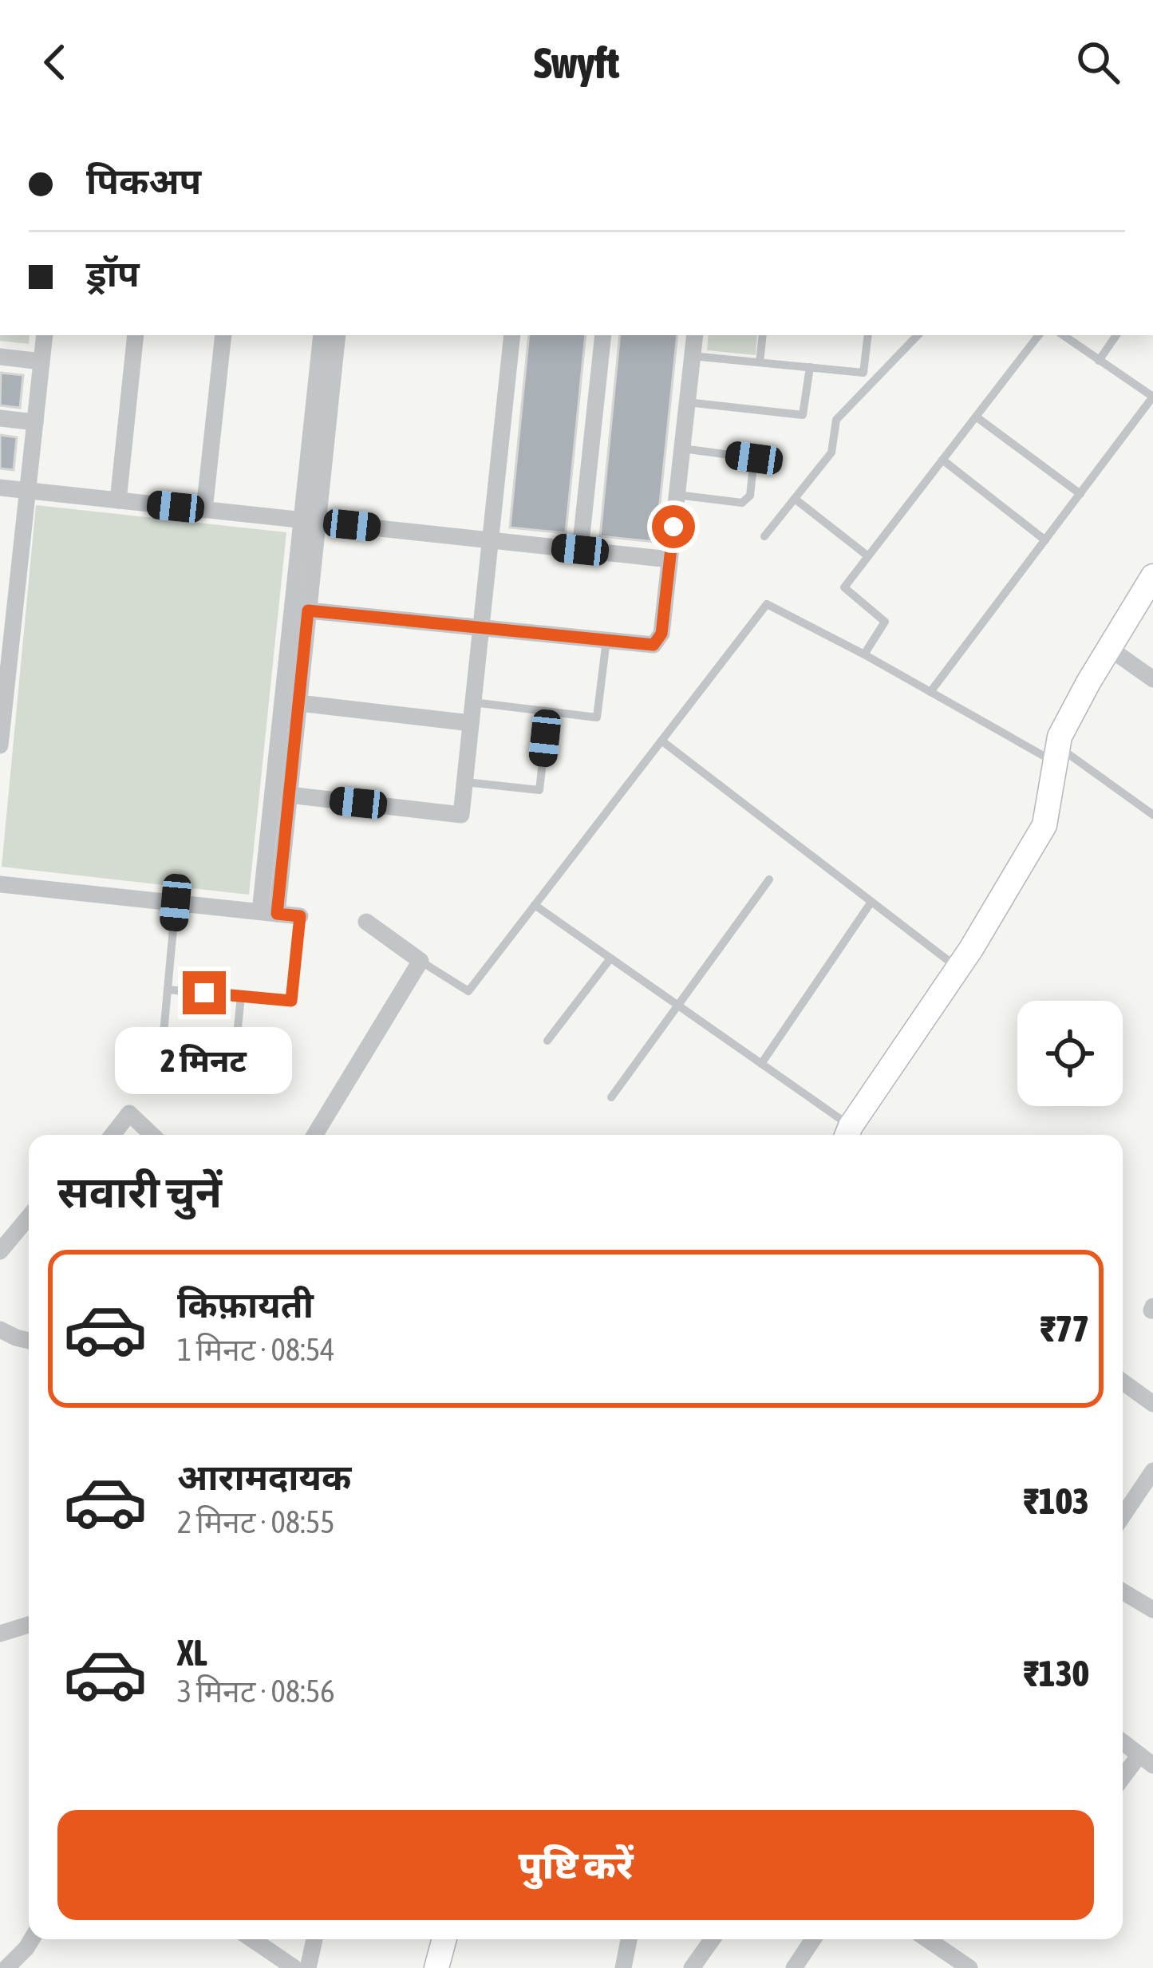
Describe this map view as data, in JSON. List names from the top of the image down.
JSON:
{
  "page": {
    "header": "Swyft",
    "banner": ["पिकअप", "ड्रॉप"],
    "bubble": "2 मिनट",
    "heading": "सवारी चुनें",
    "list": [
      {
        "name": "किफ़ायती",
        "note": "1 मिनट · 08:54",
        "value": "₹77"
      },
      {
        "name": "आरामदायक",
        "note": "2 मिनट · 08:55",
        "value": "₹103"
      },
      {
        "name": "XL",
        "note": "3 मिनट · 08:56",
        "value": "₹130"
      }
    ],
    "buttons": "पुष्टि करें"
  }
}
